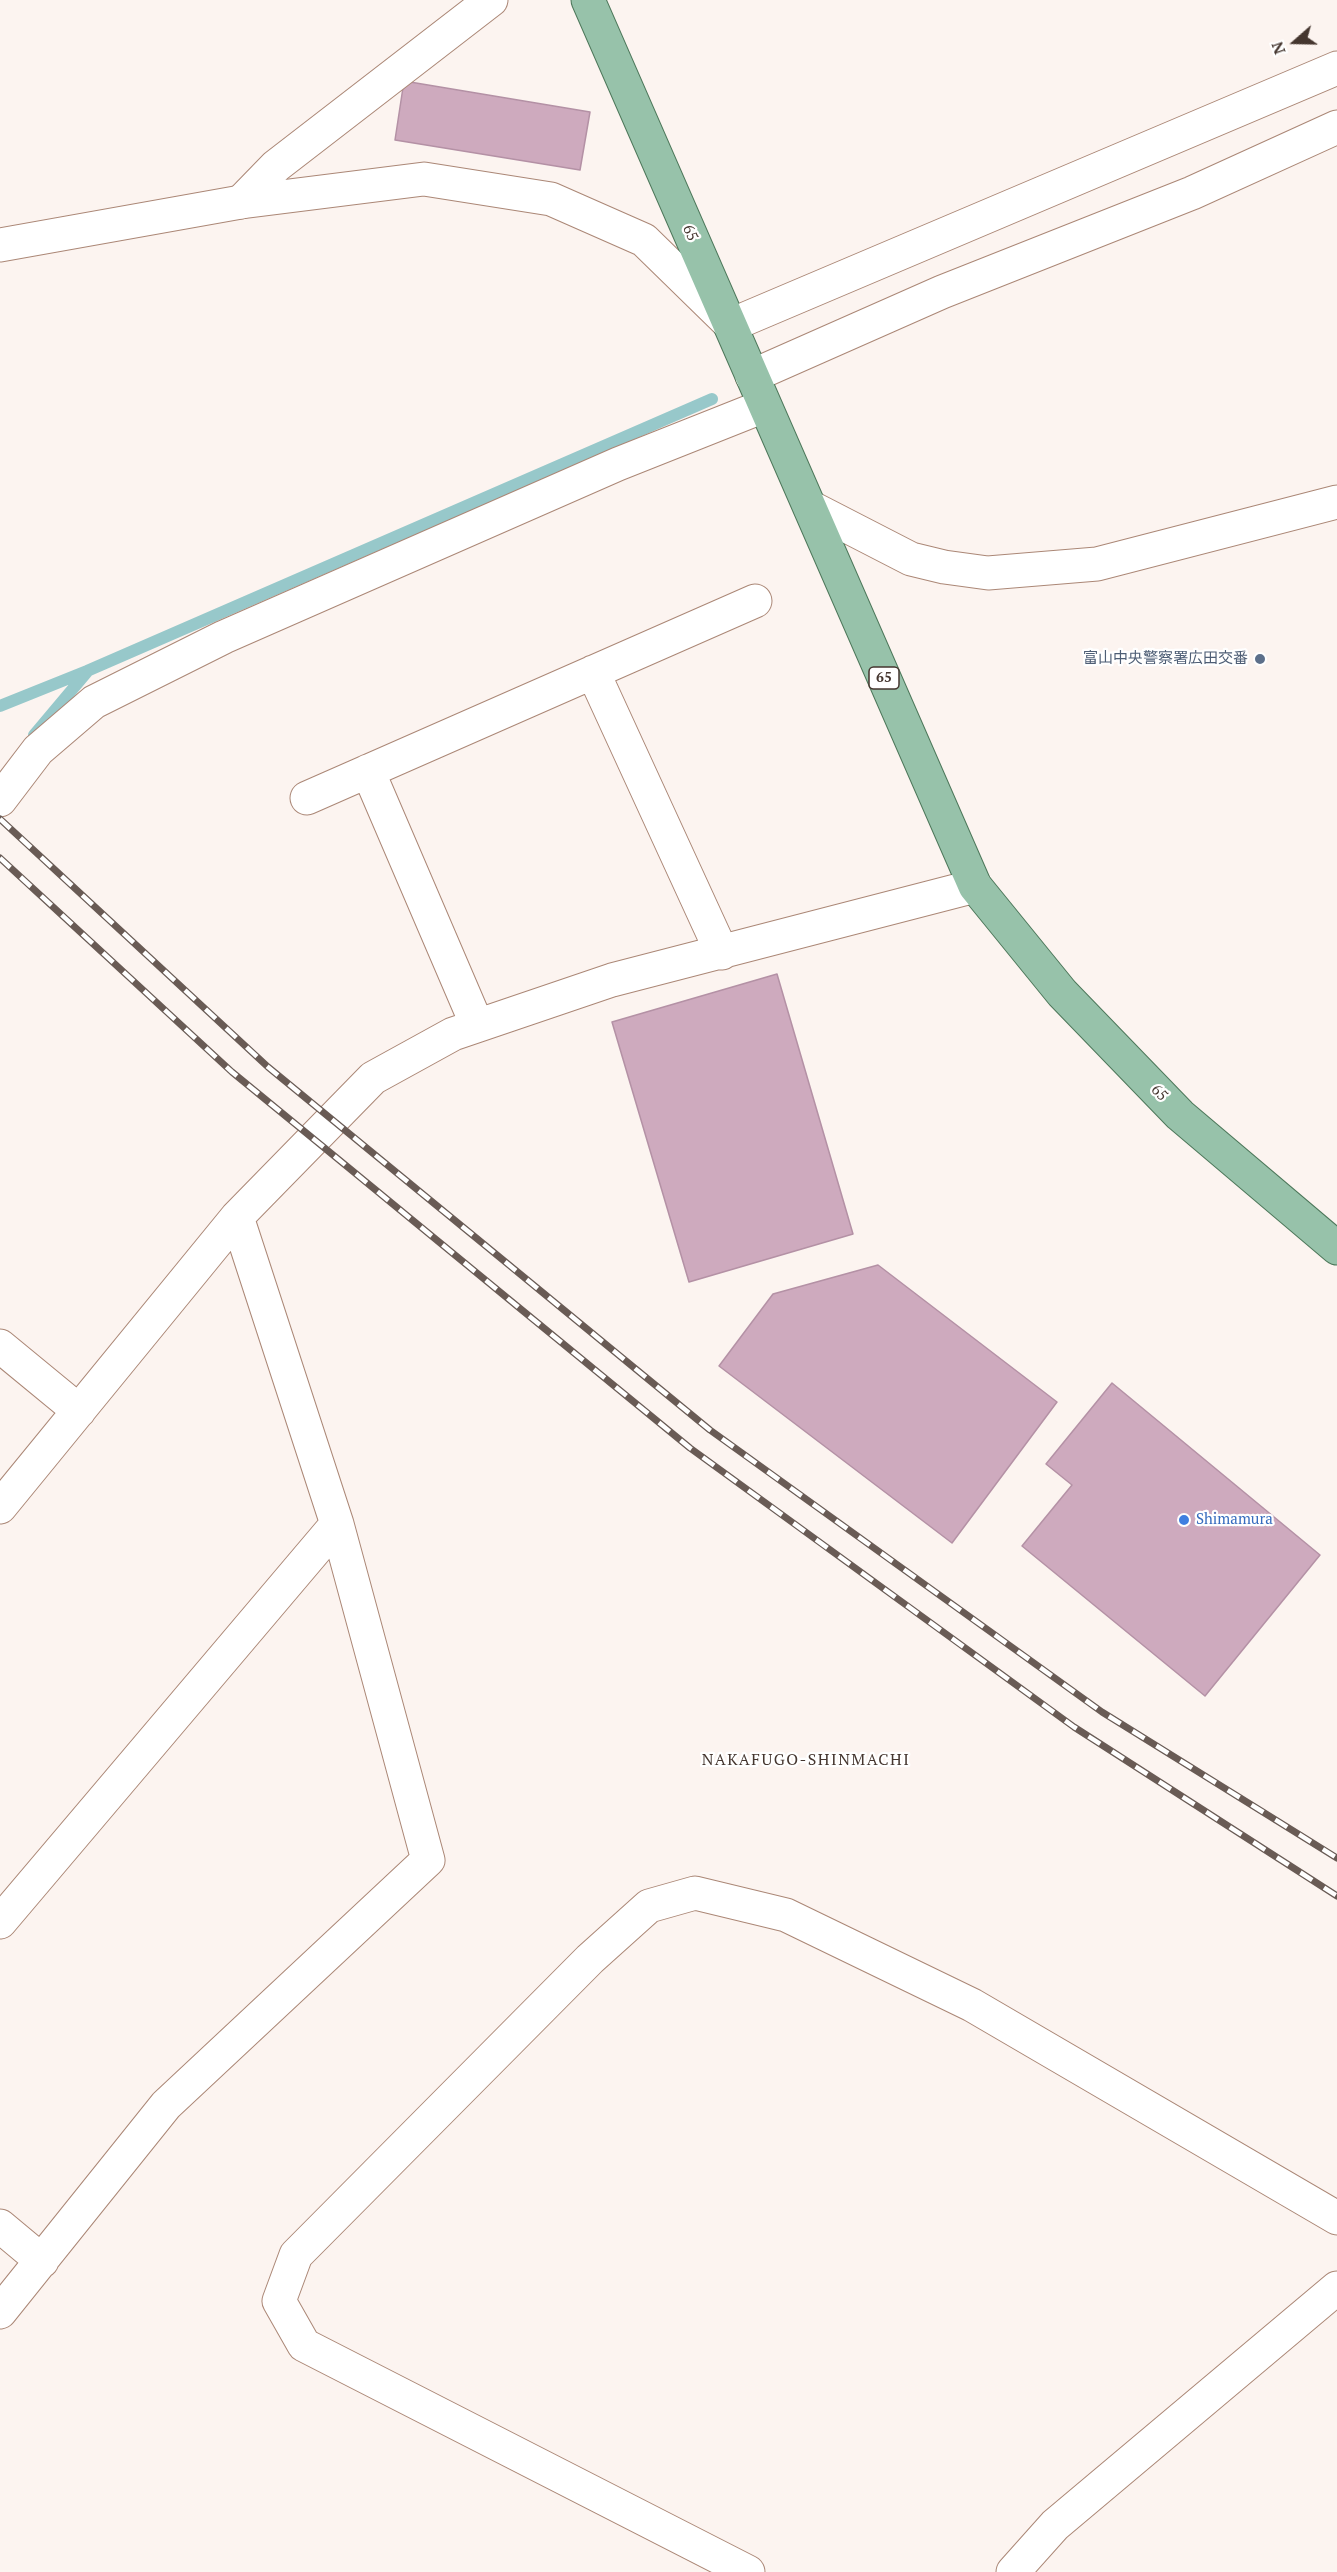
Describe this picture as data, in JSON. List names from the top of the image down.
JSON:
{
  "streets": {
    "main road": ["65"]
  },
  "districts": ["NAKAFUGO-SHINMACHI"],
  "places": ["富山中央警察署広田交番", "Shimamura"],
  "north": "left"
}
